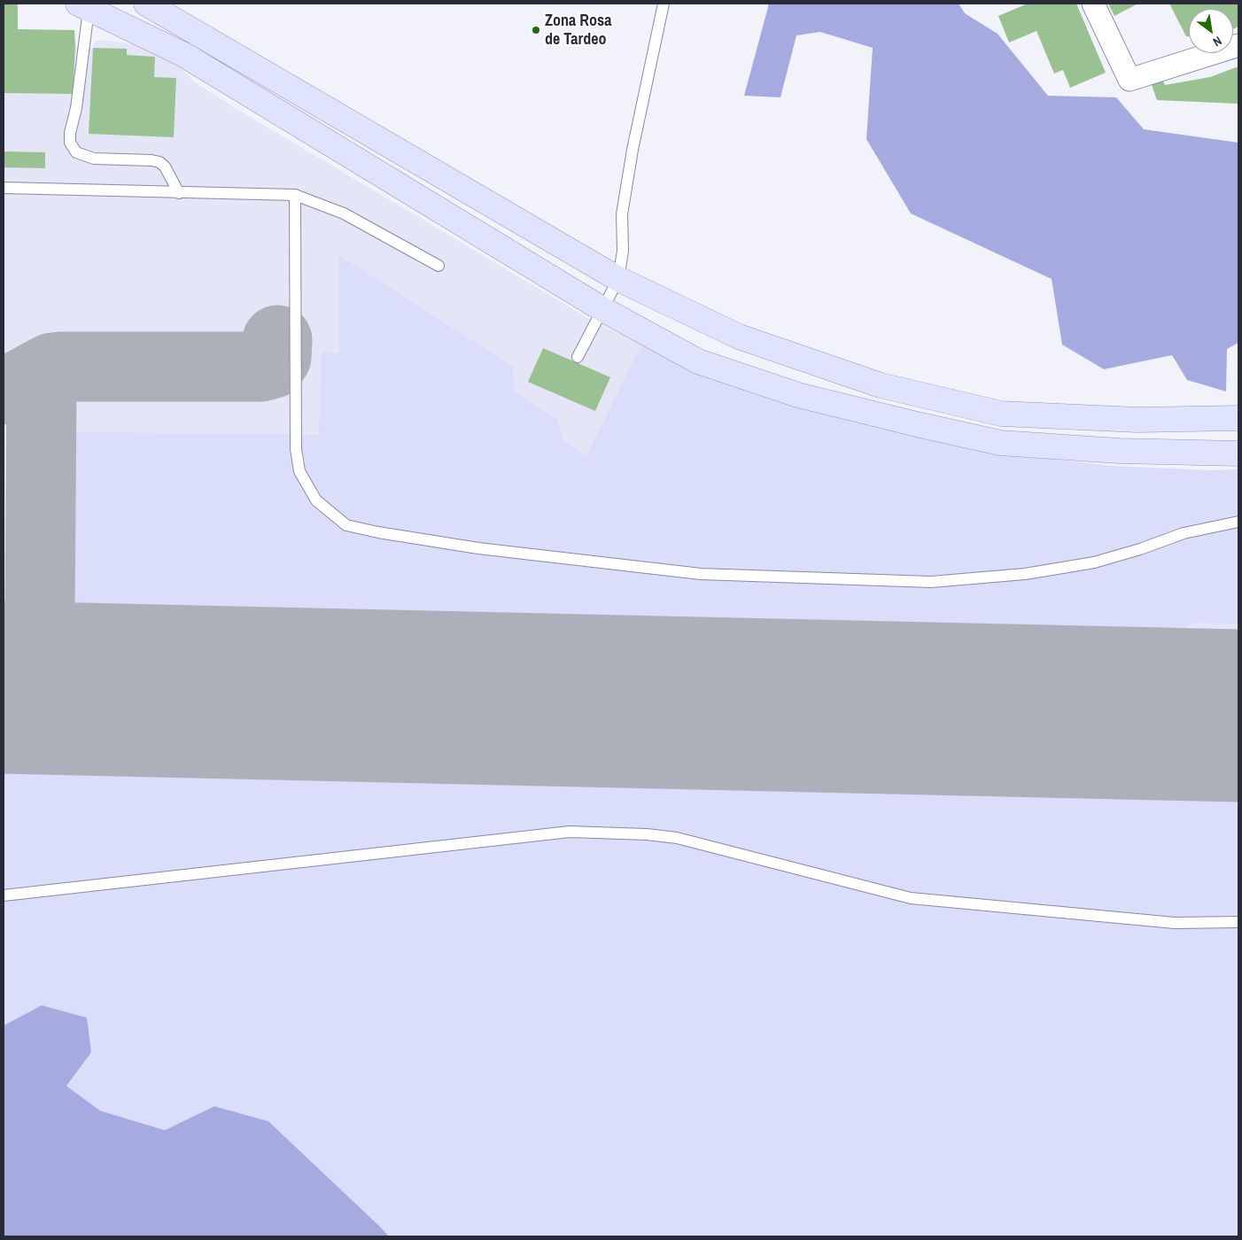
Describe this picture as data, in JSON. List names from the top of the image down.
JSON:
{
  "places": ["Zona Rosa de Tardeo"],
  "north": "bottom right"
}
